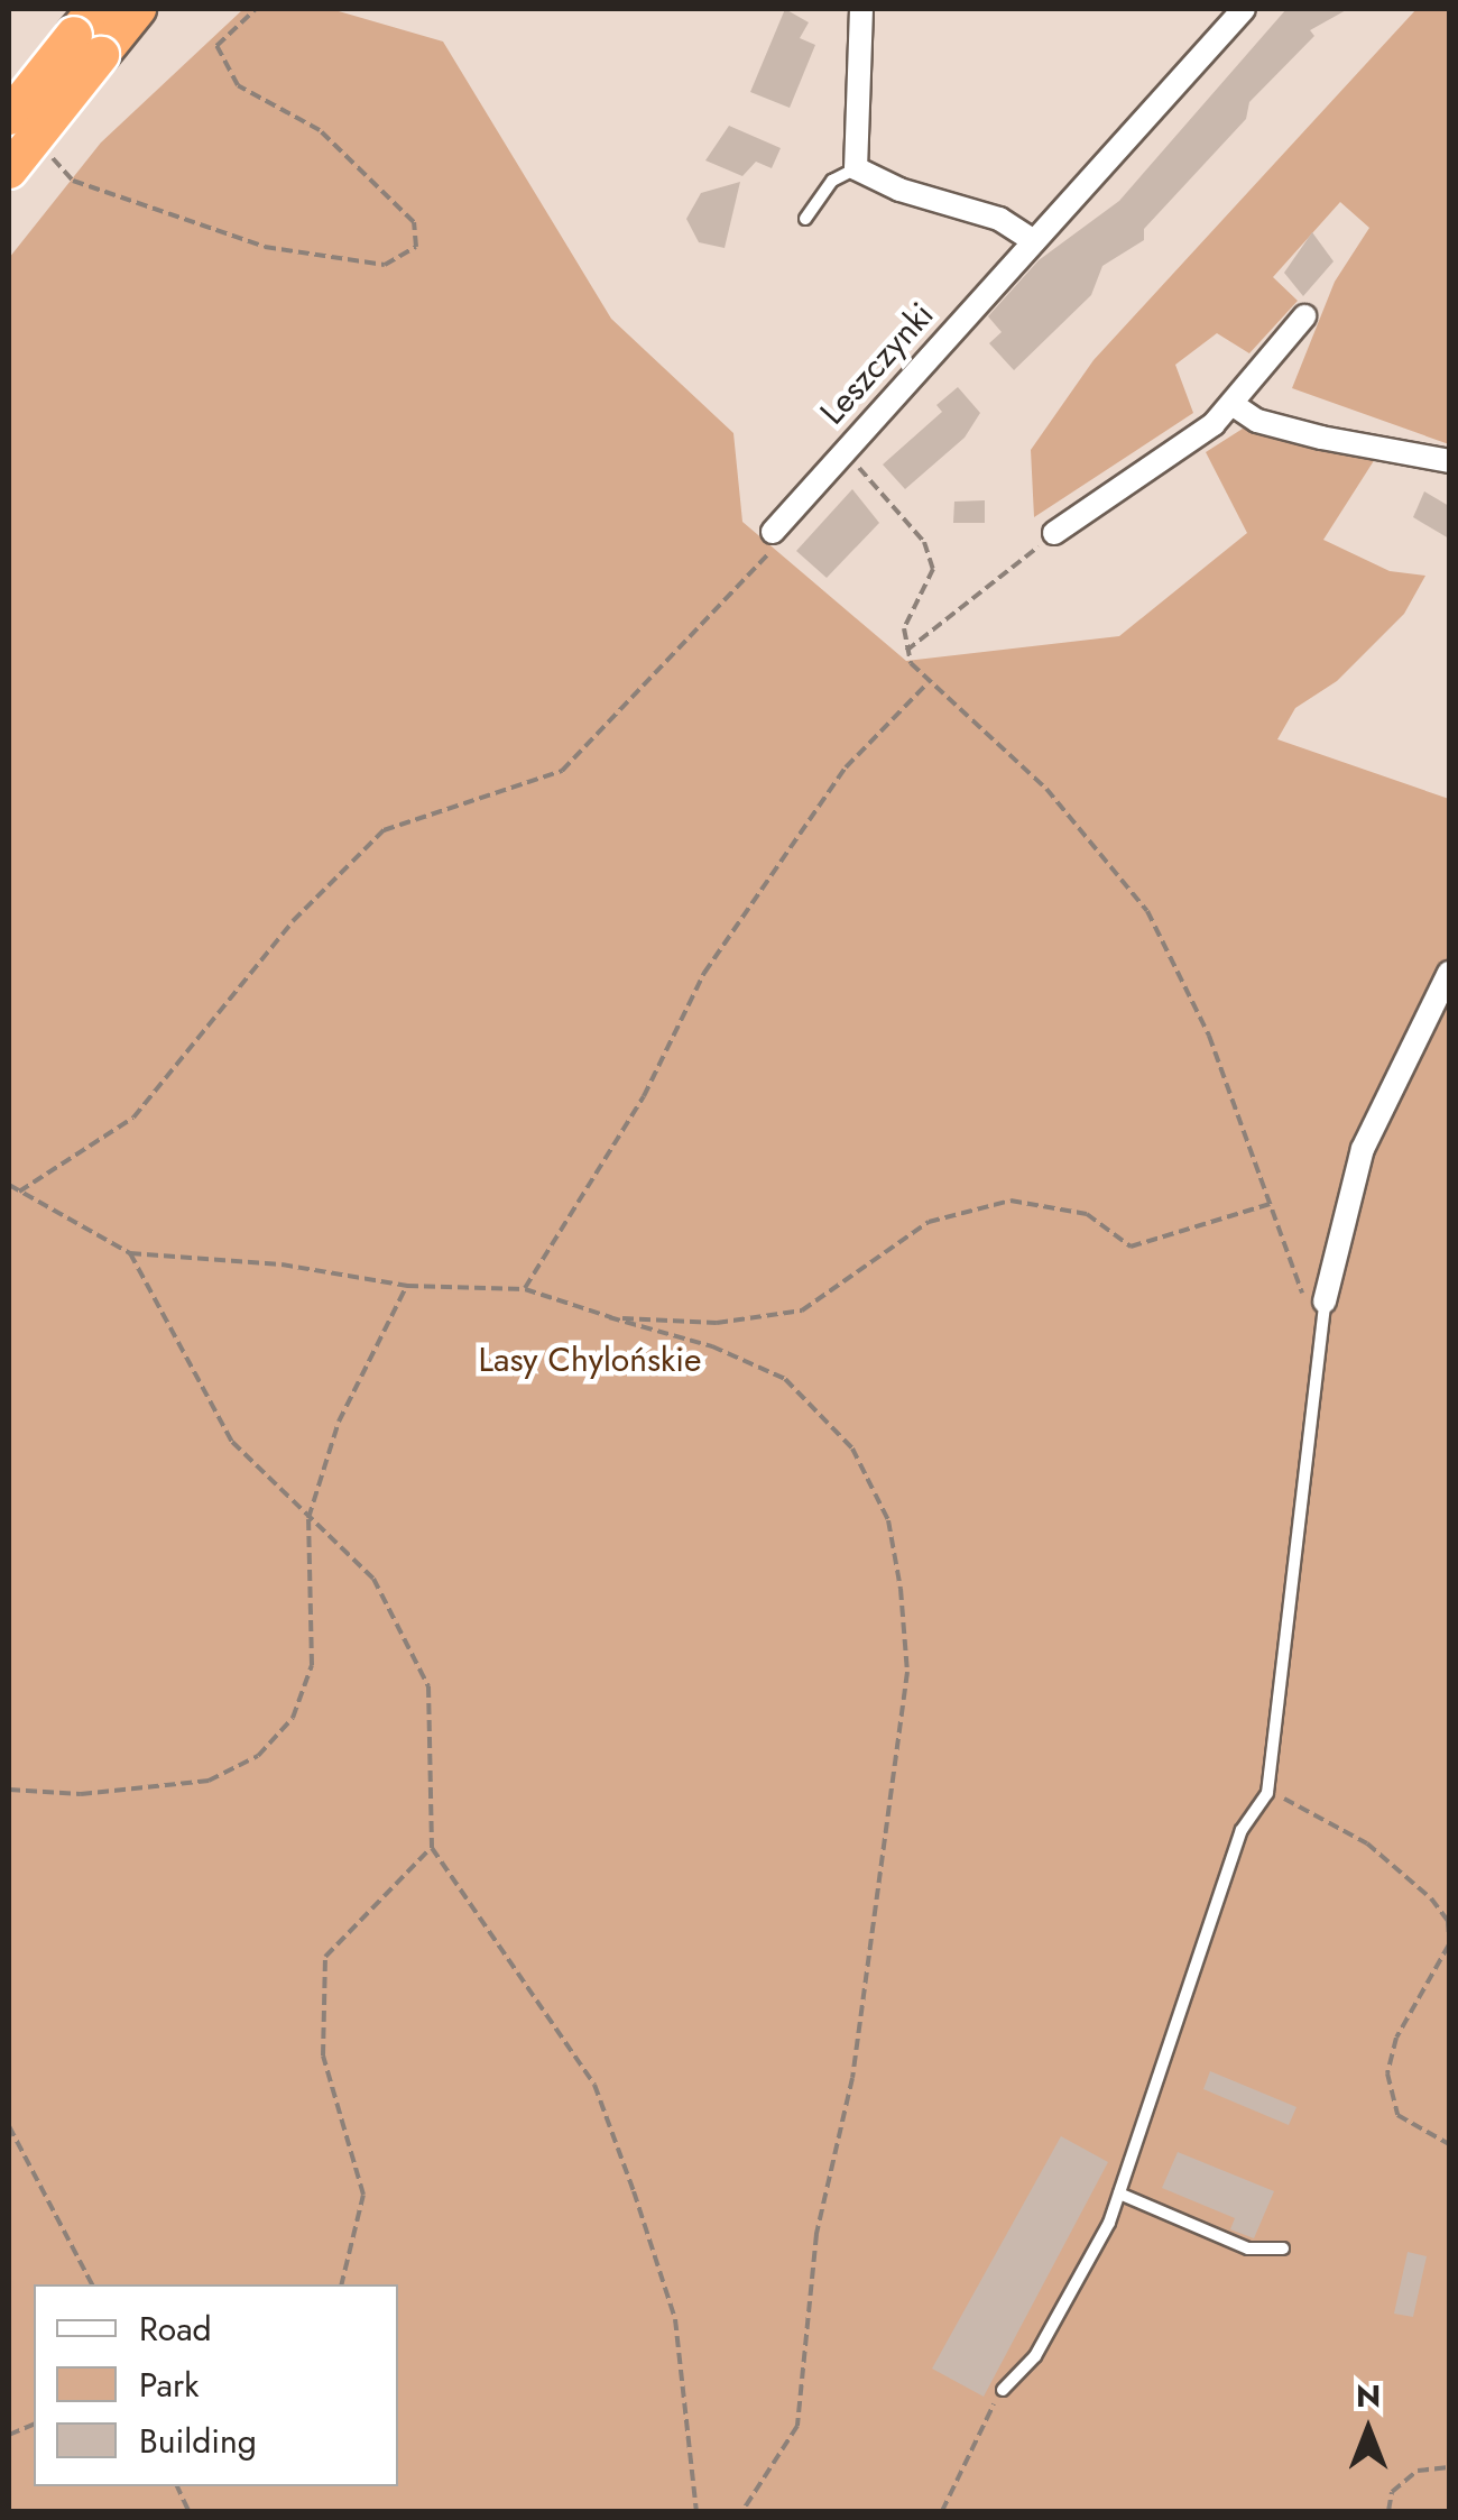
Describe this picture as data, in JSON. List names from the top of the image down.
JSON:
{
  "streets": {
    "street": ["Leszczynki"]
  },
  "parks": ["Lasy Chylońskie"],
  "legend": ["Road", "Park", "Building"],
  "north": "top"
}
